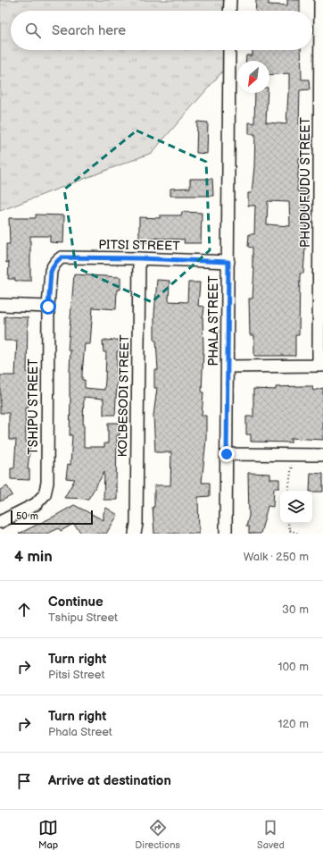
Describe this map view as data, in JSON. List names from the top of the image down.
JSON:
{
  "streets": {
    "street": [
      "PHUDUFUDU STREET",
      "PITSI STREET",
      "PHALA STREET",
      "KOLBESODI STREET",
      "TSHIPU STREET"
    ]
  },
  "crossings": [
    ["PITSI STREET", "PHALA STREET"],
    ["PITSI STREET", "KOLBESODI STREET"],
    ["PITSI STREET", "TSHIPU STREET"]
  ],
  "scale_bar": "50 m",
  "north": "bottom left",
  "page": {
    "search": "Search here",
    "scale": "50 m",
    "heading": ["4 min", "Walk · 250 m"],
    "list": [
      ["Continue", "Tshipu Street", "30 m"],
      ["Turn right", "Pitsi Street", "100 m"],
      ["Turn right", "Phala Street", "120 m"],
      "Arrive at destination"
    ],
    "nav": ["Map", "Directions", "Saved"]
  }
}
